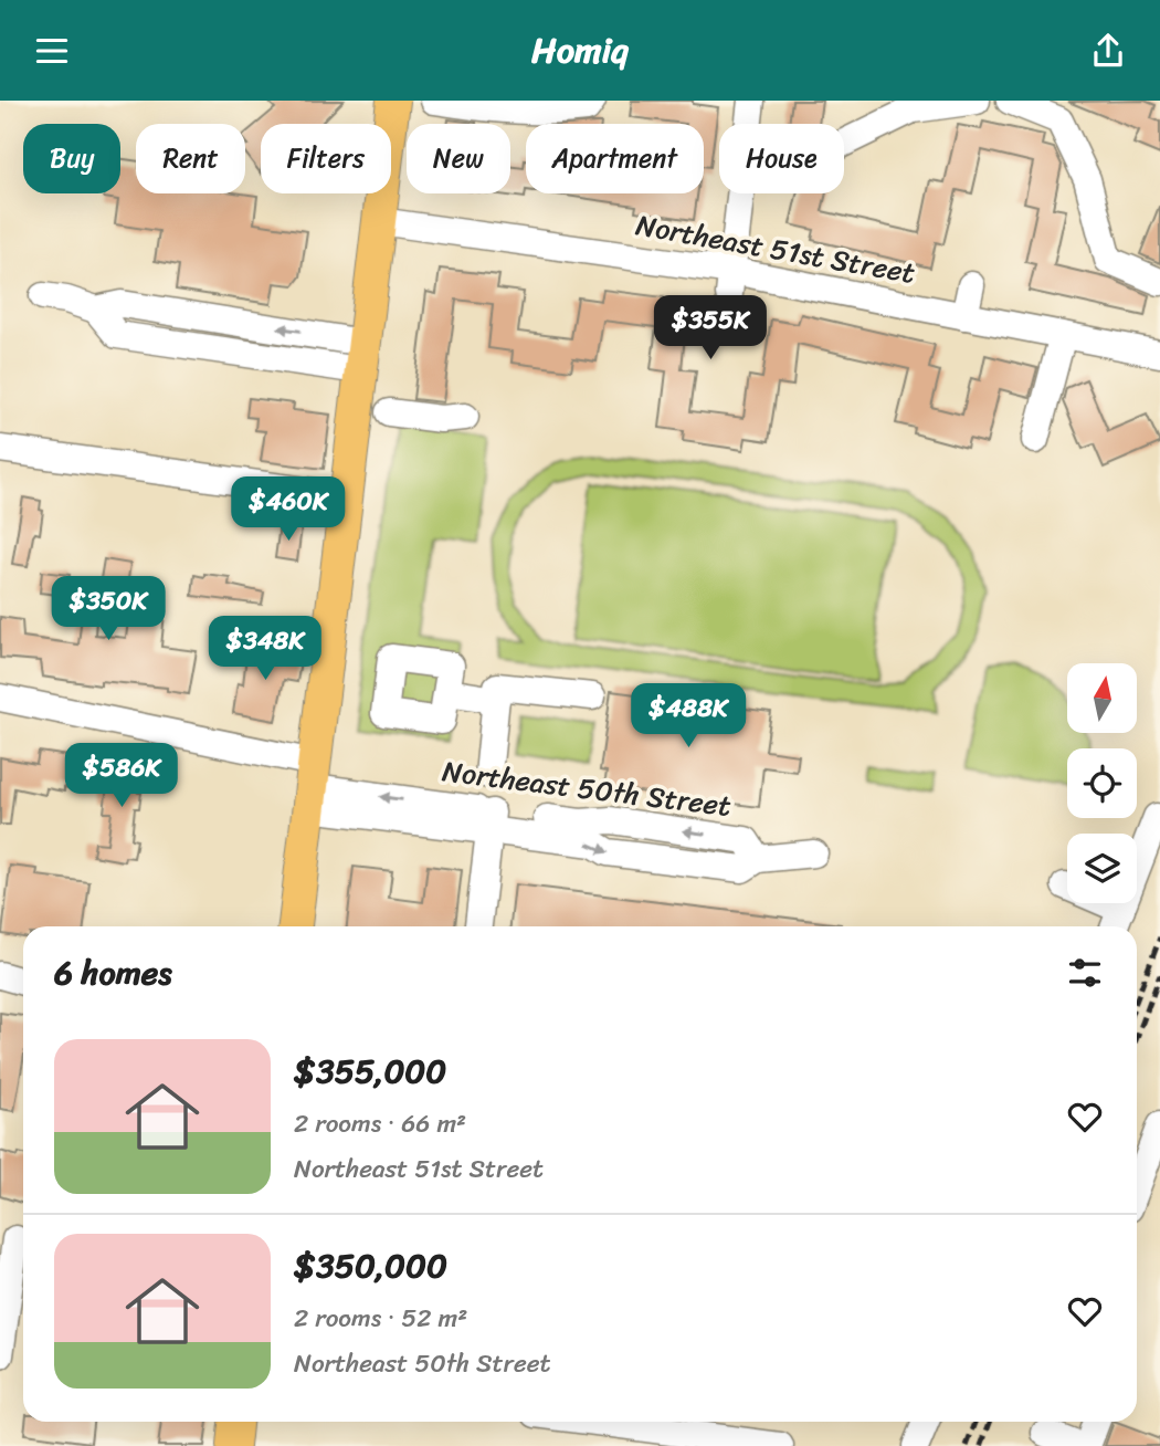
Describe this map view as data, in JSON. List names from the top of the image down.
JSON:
{
  "streets": {
    "street": ["Northeast 51st Street", "Northeast 50th Street"]
  },
  "north": "top",
  "page": {
    "header": "Homiq",
    "chip": [
      "Buy",
      "Rent",
      "Filters",
      "New",
      "Apartment",
      "House"
    ],
    "price": [
      "$355K",
      "$460K",
      "$350K",
      "$348K",
      "$488K",
      "$586K"
    ],
    "heading": "6 homes",
    "list": [
      {
        "name": "$355,000",
        "note": "2 rooms · 66 m² · Northeast 51st Street"
      },
      {
        "name": "$350,000",
        "note": "2 rooms · 52 m² · Northeast 50th Street"
      }
    ]
  }
}
